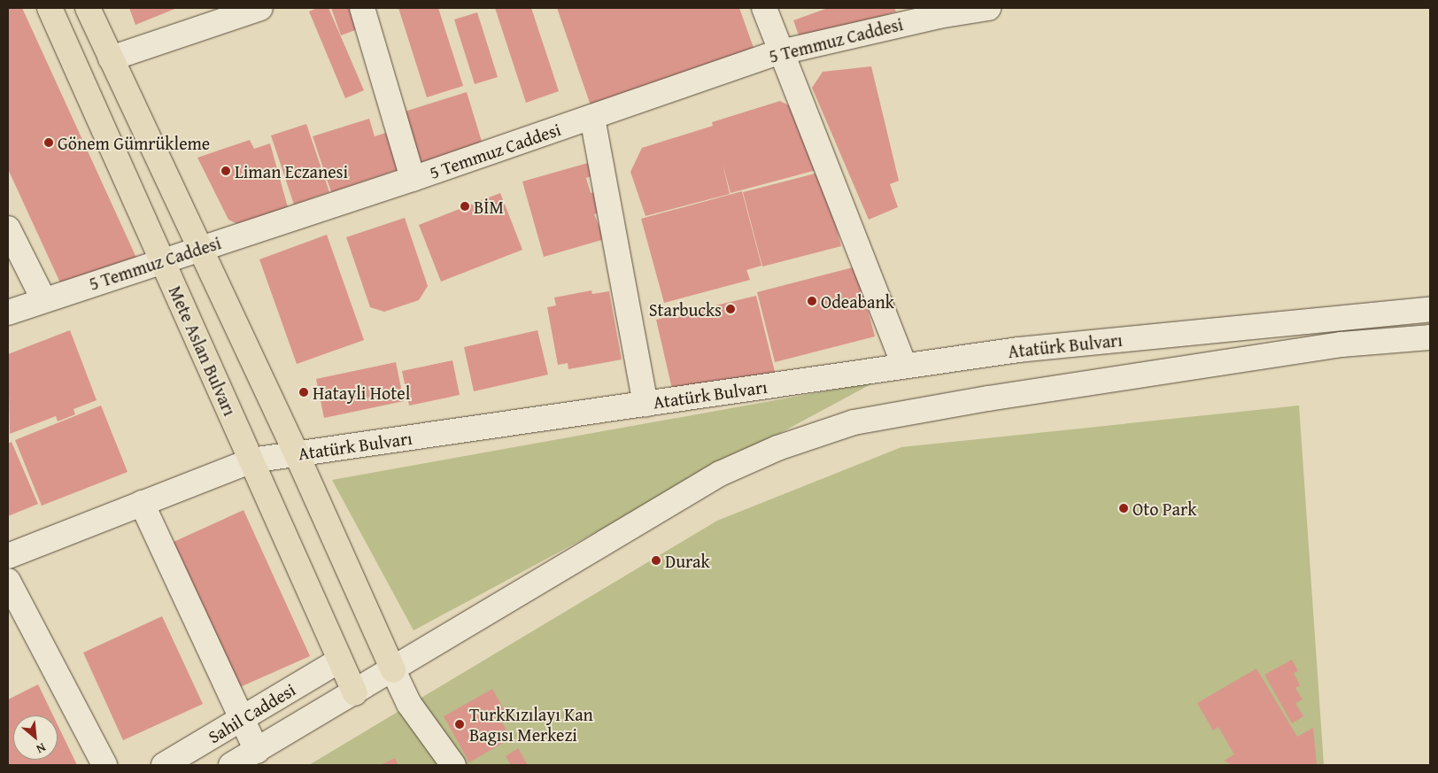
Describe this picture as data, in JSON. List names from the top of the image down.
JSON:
{
  "streets": {
    "main road": ["Mete Aslan Bulvarı"],
    "street": ["5 Temmuz Caddesi", "Atatürk Bulvarı", "Sahil Caddesi"]
  },
  "crossings": [
    ["5 Temmuz Caddesi", "Mete Aslan Bulvarı"],
    ["Atatürk Bulvarı", "Mete Aslan Bulvarı"],
    ["Mete Aslan Bulvarı", "Sahil Caddesi"]
  ],
  "places": [
    "Gönem Gümrükleme",
    "Liman Eczanesi",
    "BİM",
    "Odeabank",
    "Starbucks",
    "Hatayli Hotel",
    "Oto Park",
    "Durak",
    "TurkKızılayı Kan Bagısı Merkezi"
  ],
  "north": "bottom right"
}
